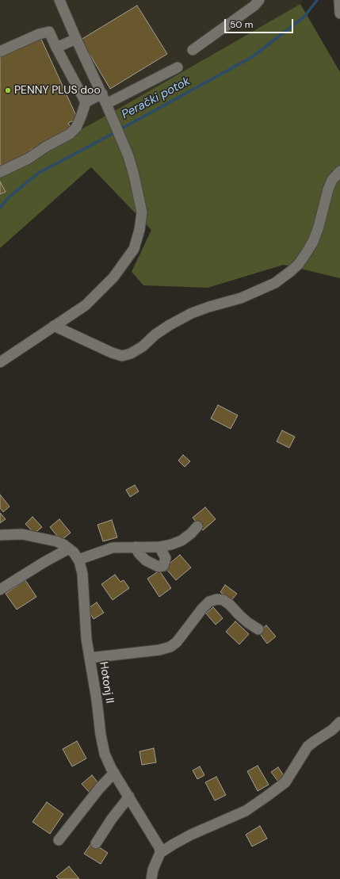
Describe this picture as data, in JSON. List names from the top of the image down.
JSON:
{
  "streets": {
    "street": ["Hotonj II"]
  },
  "water": ["Perački potok"],
  "places": ["PENNY PLUS doo"],
  "scale_bar": "50 m"
}
